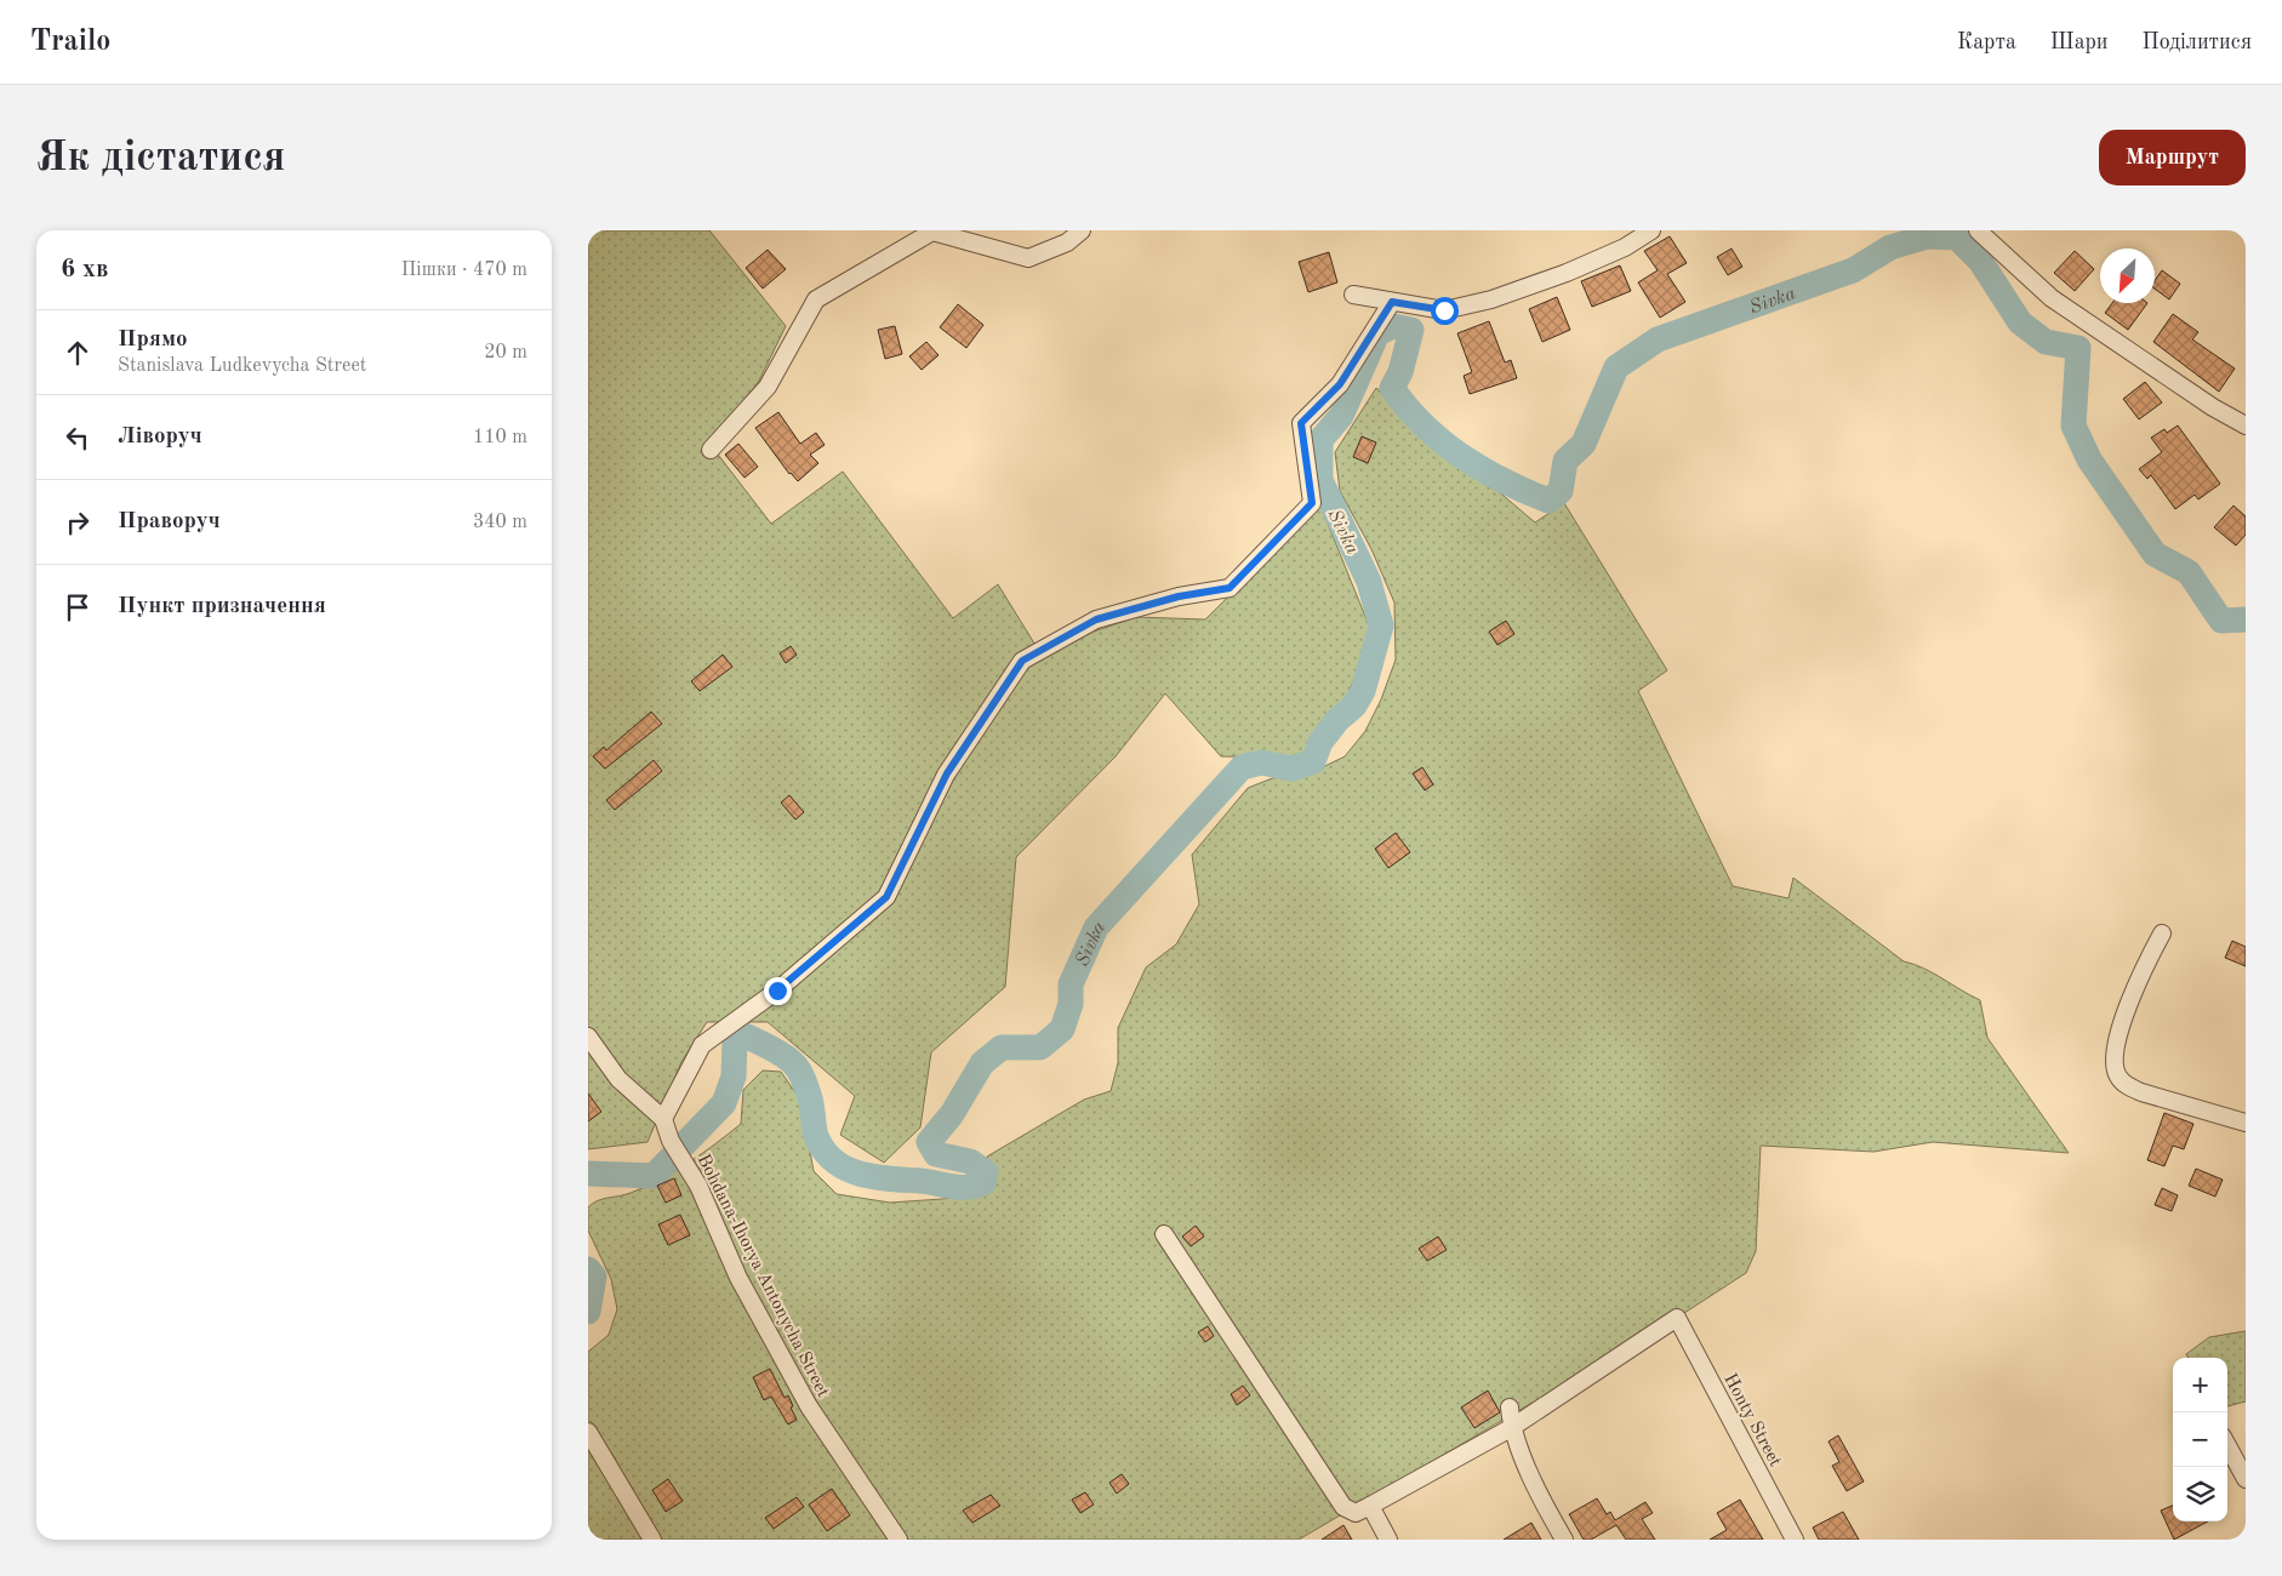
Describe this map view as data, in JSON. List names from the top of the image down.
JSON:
{
  "streets": {
    "street": ["Bohdana-Ihorya Antonycha Street", "Honty Street"]
  },
  "water": ["Sivka"],
  "north": "bottom left",
  "page": {
    "header": "Trailo",
    "nav": ["Карта", "Шари", "Поділитися"],
    "buttons": "Маршрут",
    "title": "Як дістатися",
    "heading": ["6 хв", "Пішки · 470 m"],
    "list": [
      ["Прямо", "Stanislava Ludkevycha Street", "20 m"],
      ["Ліворуч", "110 m"],
      ["Праворуч", "340 m"],
      "Пункт призначення"
    ],
    "map_buttons": ["+", "−"]
  }
}
